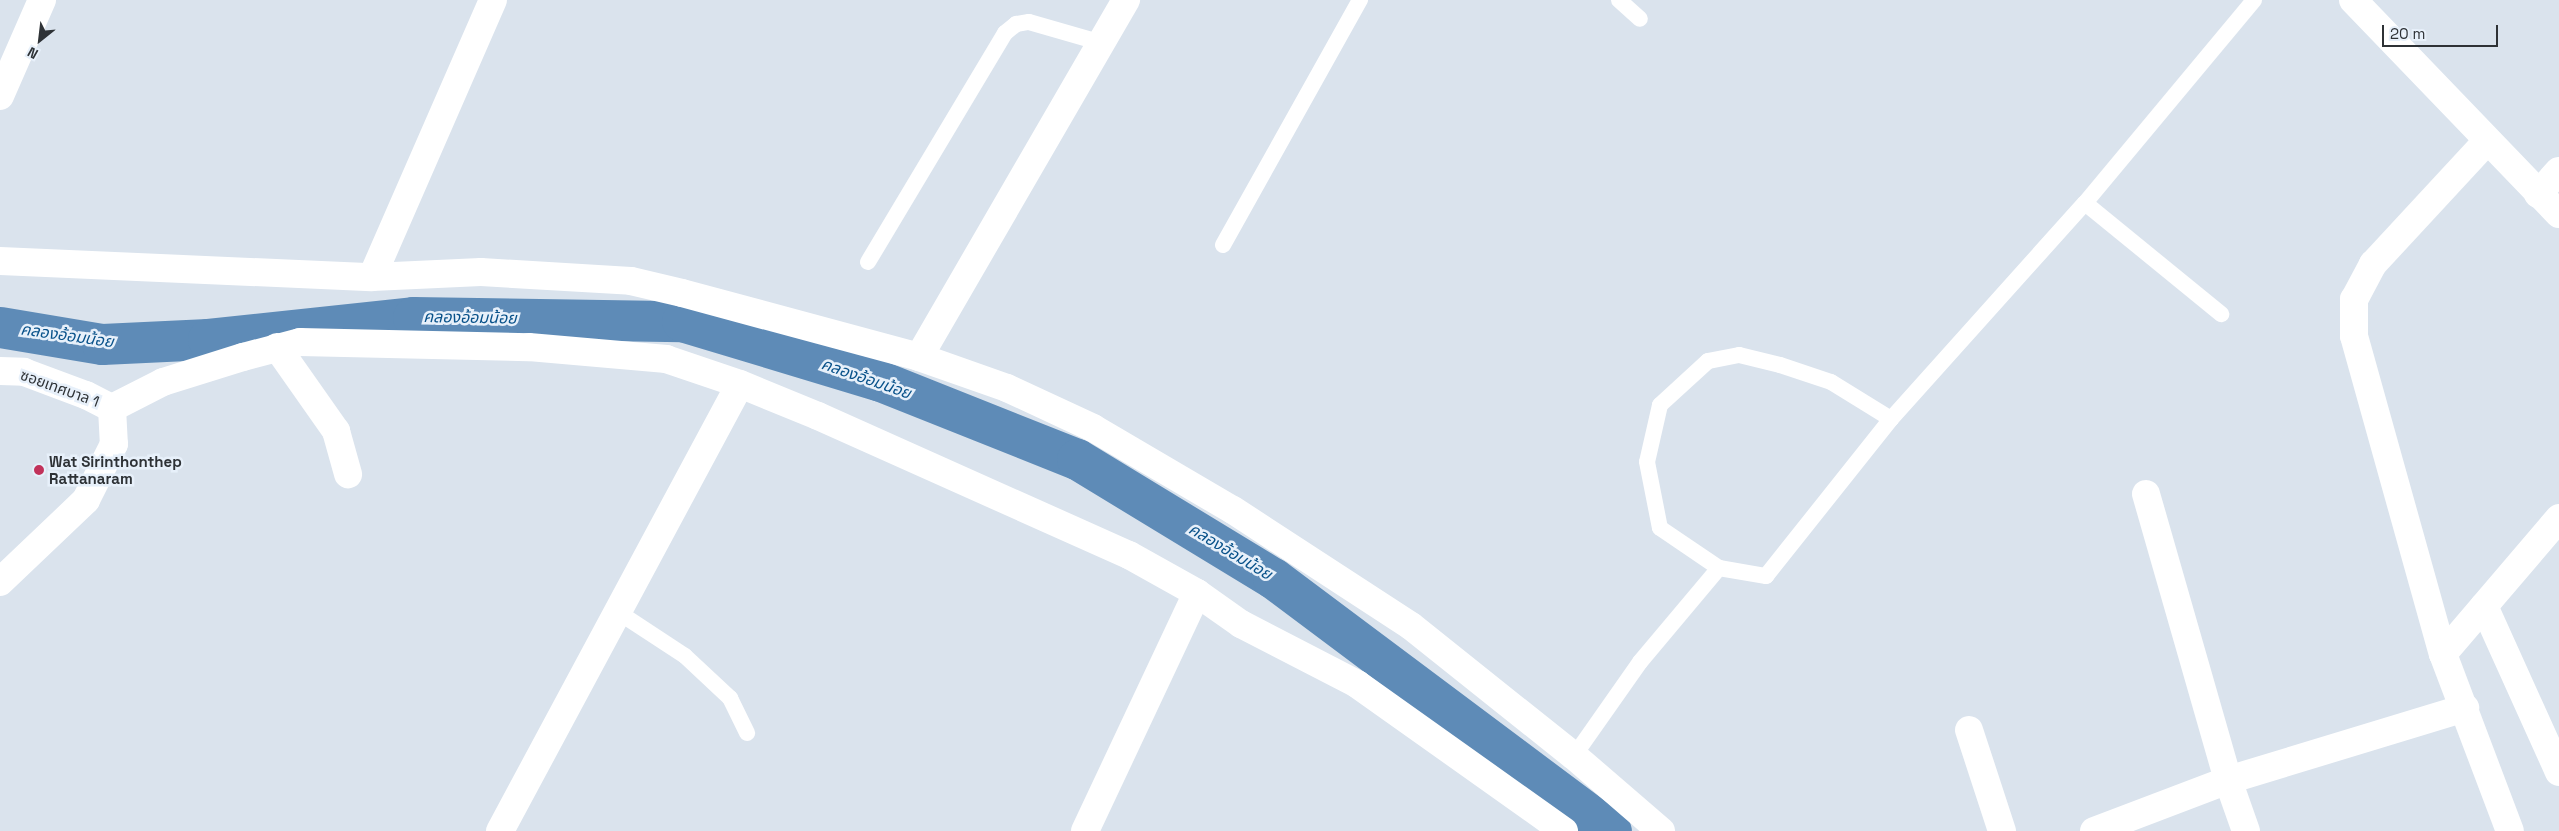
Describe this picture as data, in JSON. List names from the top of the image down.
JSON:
{
  "streets": {
    "street": ["ซอยเทศบาล 1"]
  },
  "water": ["คลองอ้อมน้อย"],
  "places": ["Wat Sirinthonthep Rattanaram"],
  "scale_bar": "20 m",
  "north": "bottom left"
}
